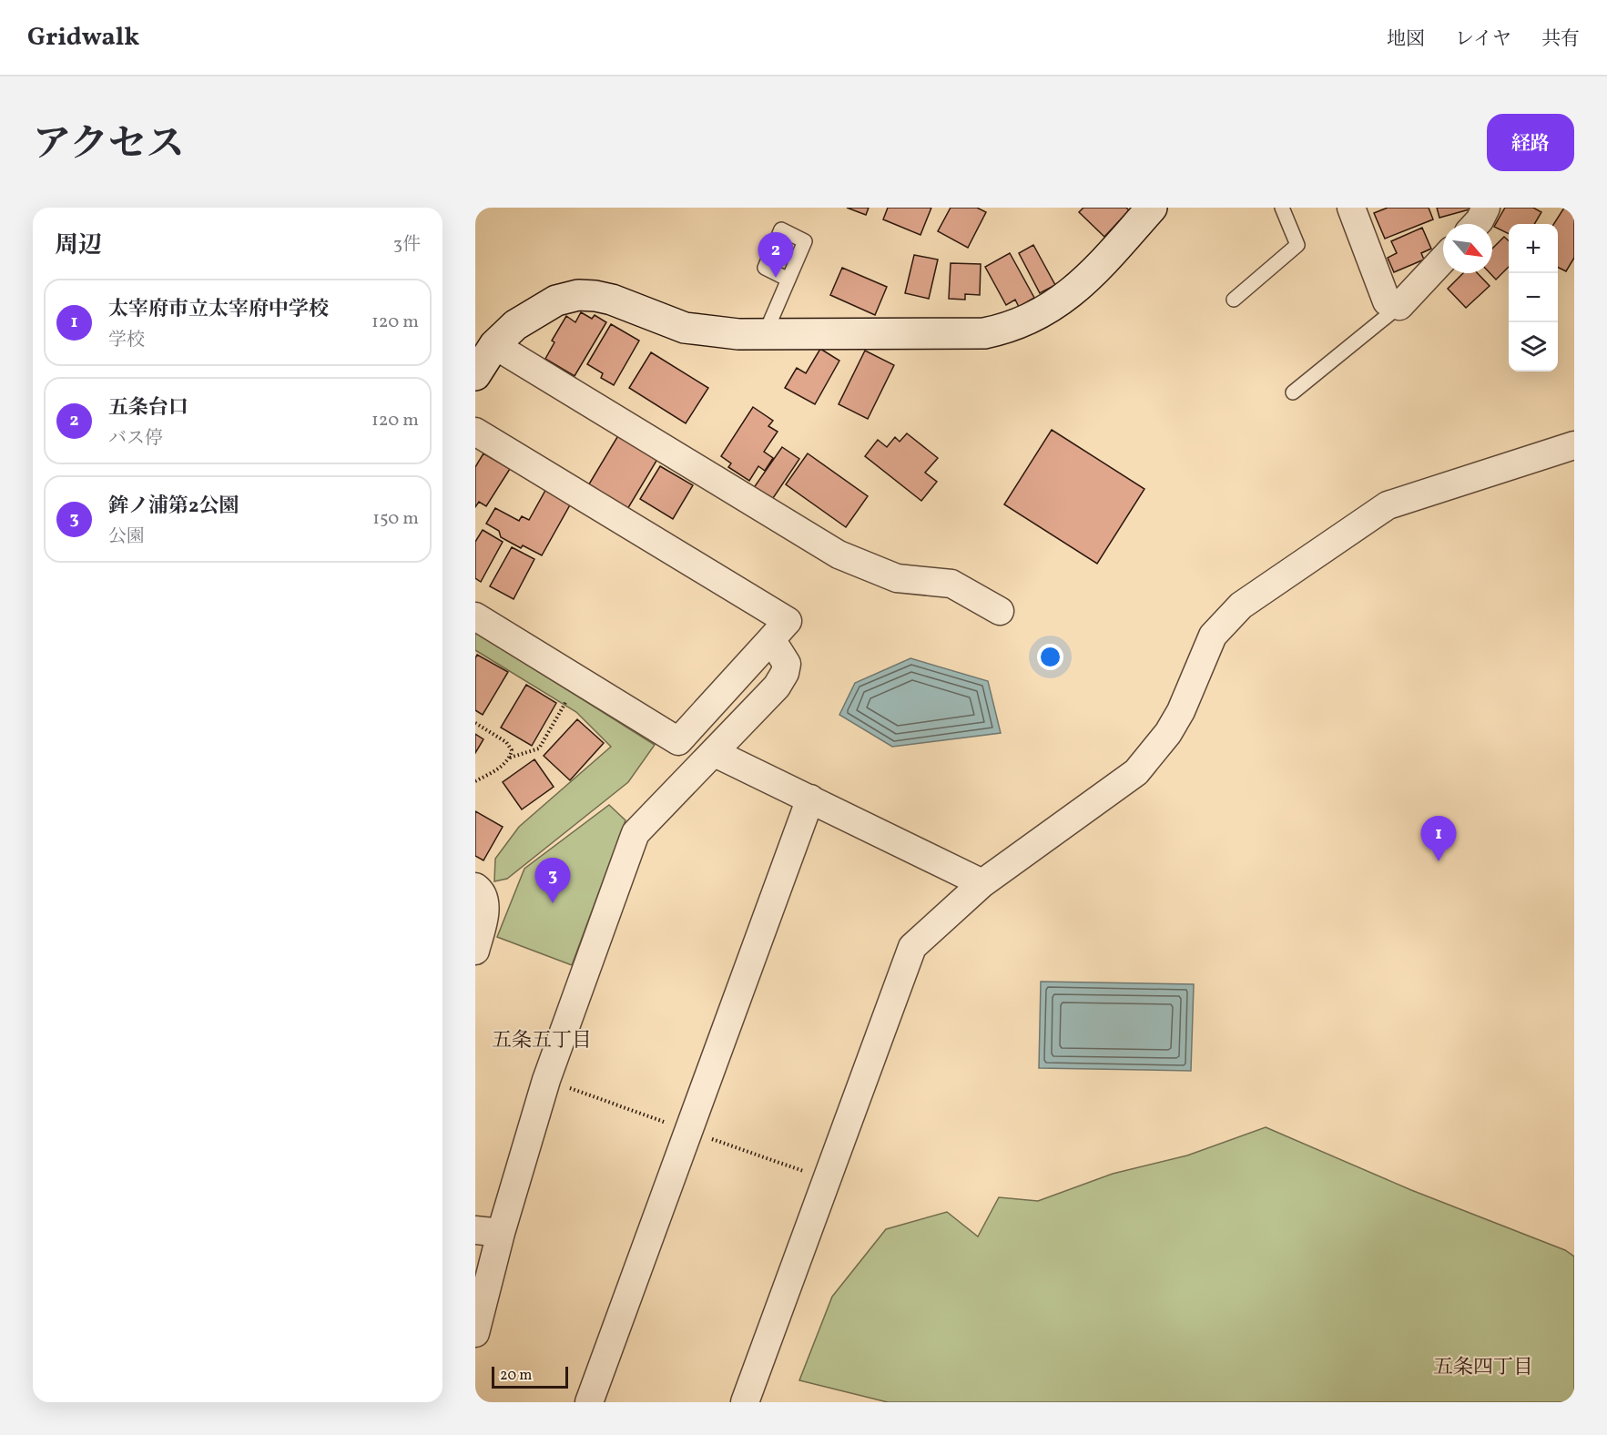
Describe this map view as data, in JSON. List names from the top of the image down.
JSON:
{
  "districts": ["五条五丁目", "五条四丁目"],
  "scale_bar": "20 m",
  "north": "bottom right",
  "page": {
    "header": "Gridwalk",
    "nav": ["地図", "レイヤ", "共有"],
    "title": "アクセス",
    "buttons": "経路",
    "heading": ["周辺", "3件"],
    "map_buttons": ["+", "−"],
    "pins": ["2", "1", "3"],
    "list": [
      {
        "mark": "1",
        "name": "太宰府市立太宰府中学校",
        "note": "学校",
        "value": "120 m"
      },
      {
        "mark": "2",
        "name": "五条台口",
        "note": "バス停",
        "value": "120 m"
      },
      {
        "mark": "3",
        "name": "鉾ノ浦第2公園",
        "note": "公園",
        "value": "150 m"
      }
    ],
    "scale": "20 m"
  }
}
